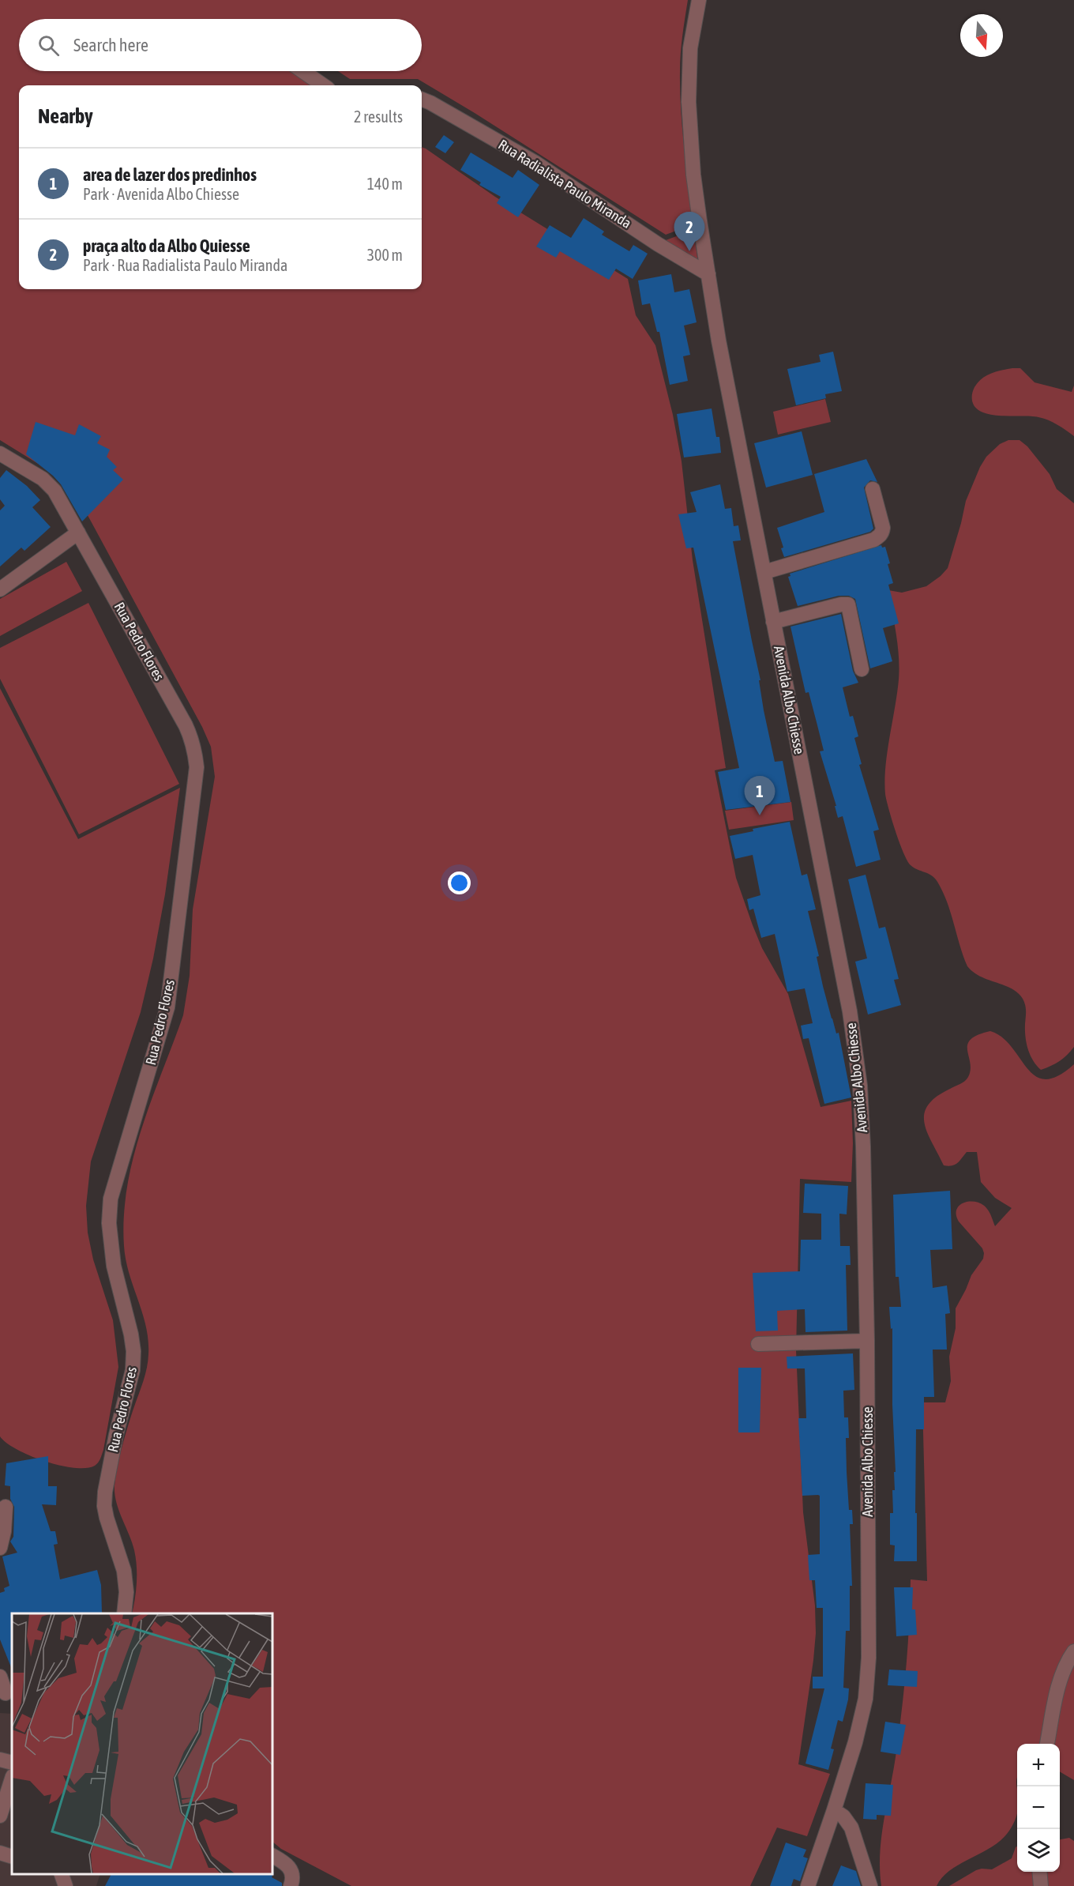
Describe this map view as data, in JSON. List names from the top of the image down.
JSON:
{
  "streets": {
    "street": ["Rua Radialista Paulo Miranda", "Rua Pedro Flores", "Avenida Albo Chiesse"]
  },
  "crossings": [
    ["Rua Radialista Paulo Miranda", "Avenida Albo Chiesse"]
  ],
  "north": "bottom",
  "page": {
    "search": "Search here",
    "heading": ["Nearby", "2 results"],
    "list": [
      {
        "mark": "1",
        "name": "area de lazer dos predinhos",
        "note": "Park · Avenida Albo Chiesse",
        "value": "140 m"
      },
      {
        "mark": "2",
        "name": "praça alto da Albo Quiesse",
        "note": "Park · Rua Radialista Paulo Miranda",
        "value": "300 m"
      }
    ],
    "pins": ["2", "1"],
    "map_buttons": ["+", "−"]
  }
}
